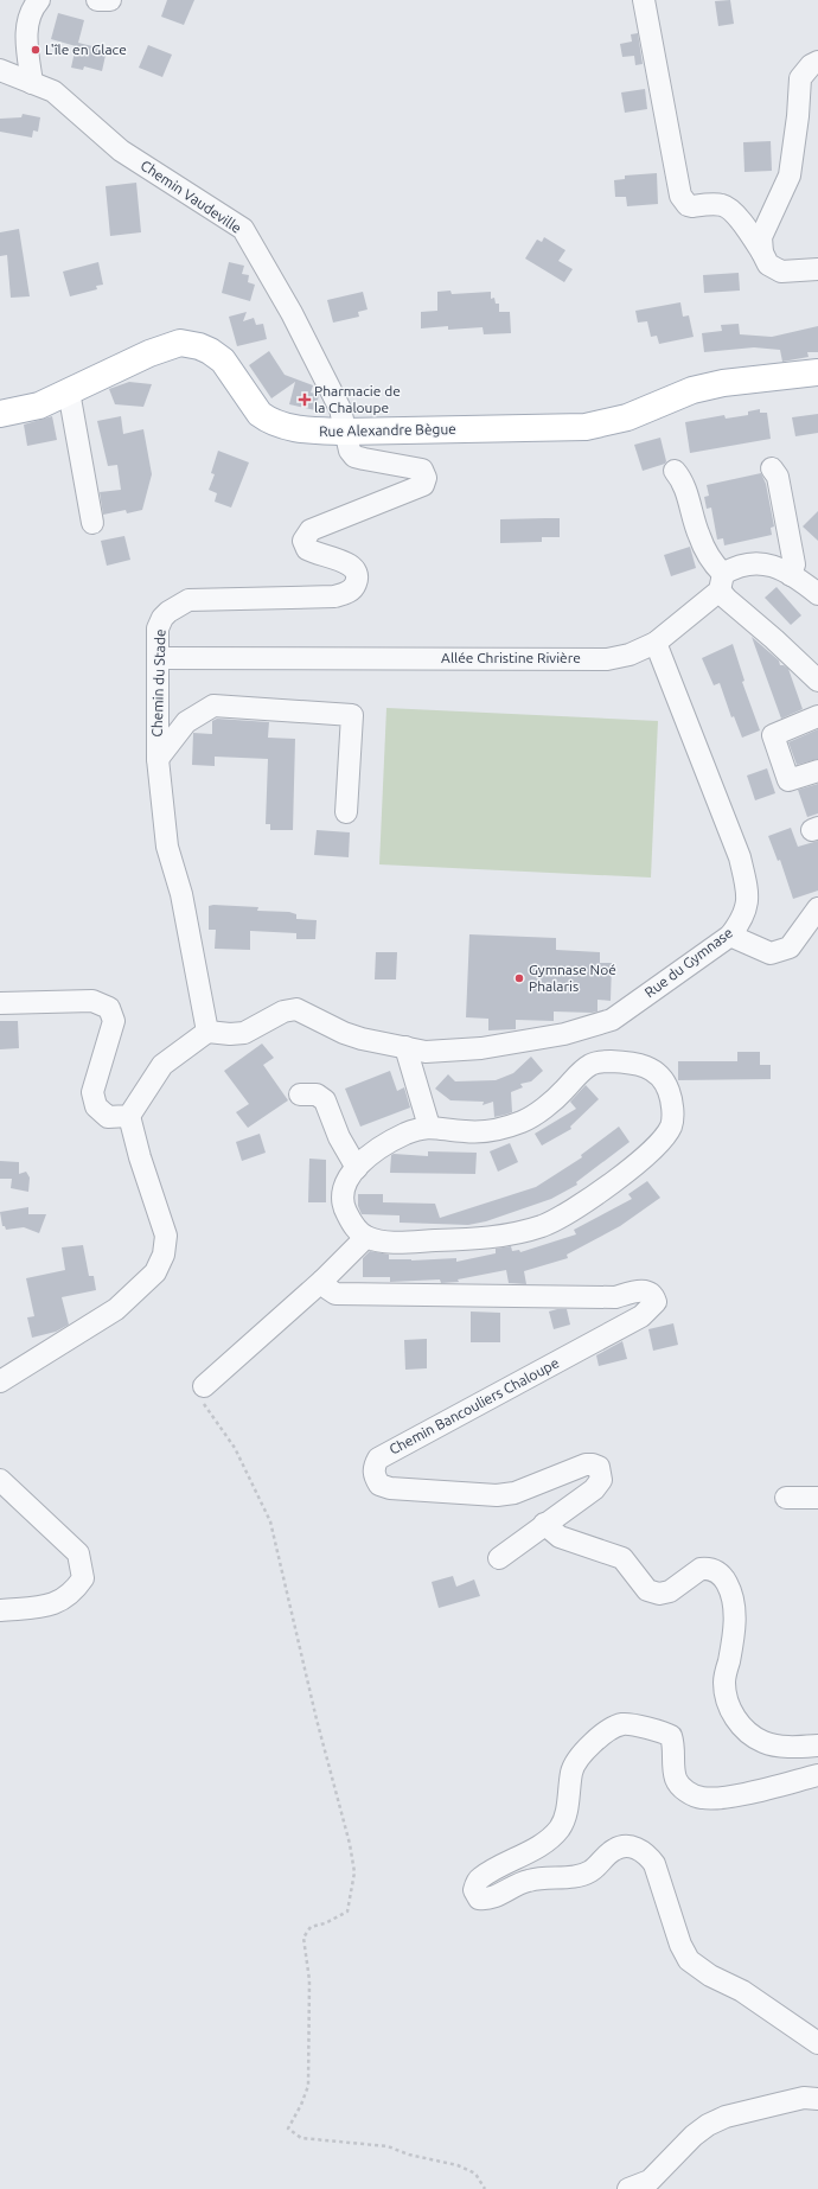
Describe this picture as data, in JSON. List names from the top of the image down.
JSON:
{
  "streets": {
    "main road": ["Rue Alexandre Bègue"],
    "street": [
      "Chemin Vaudeville",
      "Allée Christine Rivière",
      "Chemin du Stade",
      "Rue du Gymnase",
      "Chemin Bancouliers Chaloupe"
    ]
  },
  "crossings": [
    ["Chemin Vaudeville", "Rue Alexandre Bègue"],
    ["Chemin Vaudeville", "Chemin du Stade"],
    ["Rue Alexandre Bègue", "Chemin du Stade"],
    ["Allée Christine Rivière", "Chemin du Stade"],
    ["Allée Christine Rivière", "Rue du Gymnase"]
  ],
  "places": {
    "other": ["L'île en Glace", "Gymnase Noé Phalaris"],
    "health": ["Pharmacie de la Chaloupe"]
  }
}
